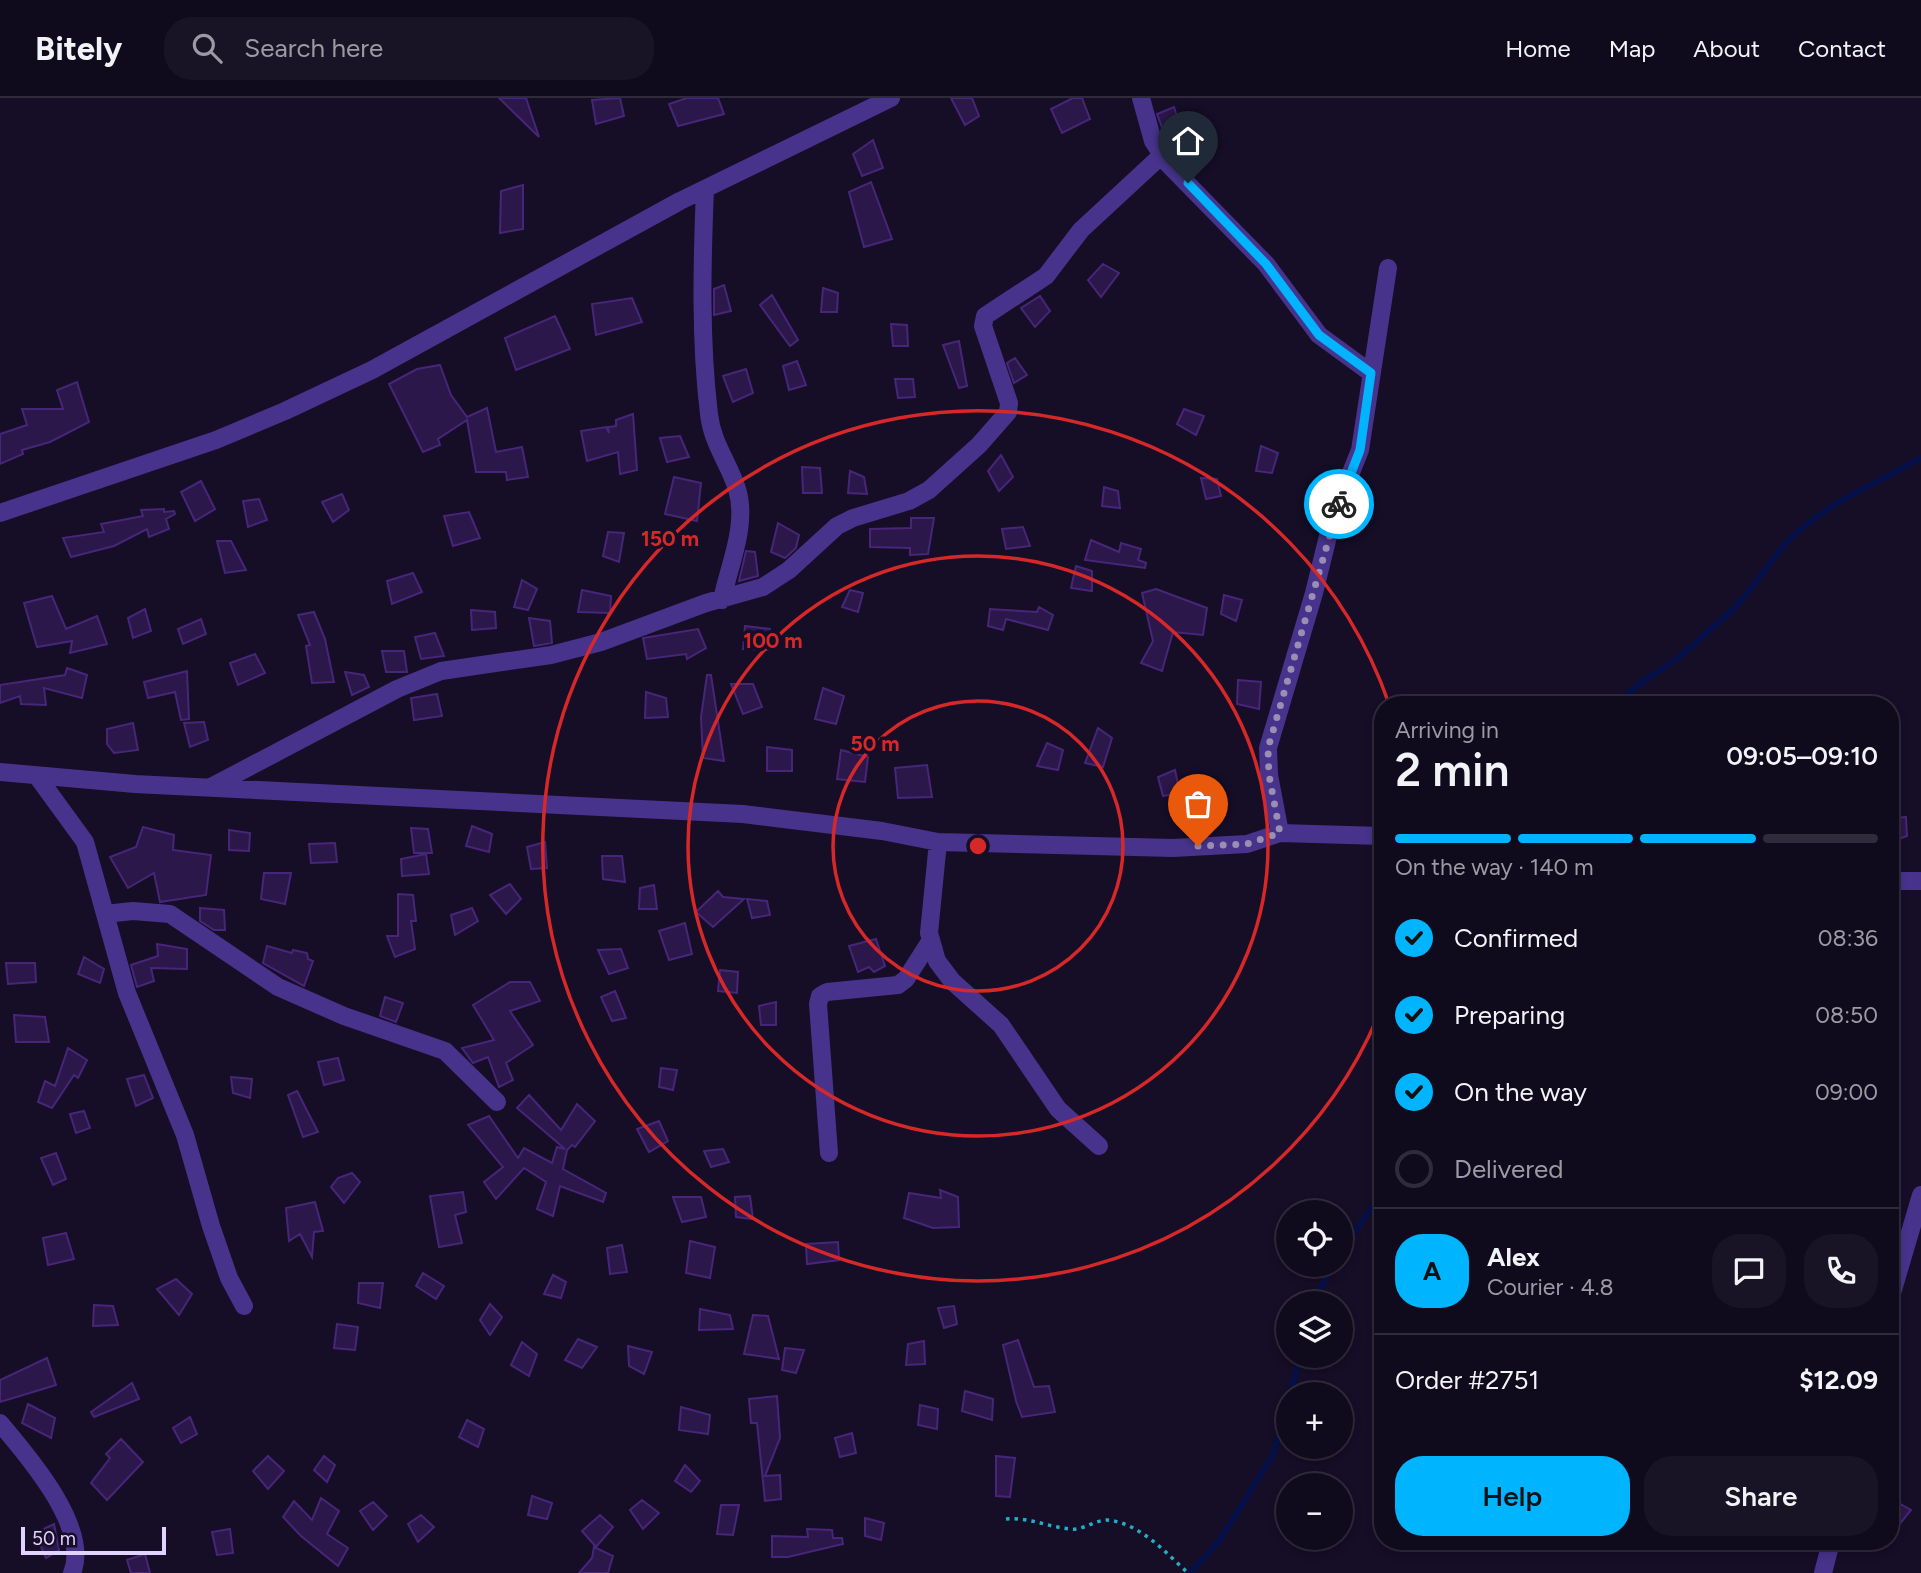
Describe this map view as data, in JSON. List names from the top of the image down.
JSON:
{
  "scale_bar": "50 m",
  "page": {
    "header": "Bitely",
    "search": "Search here",
    "nav": [
      "Home",
      "Map",
      "About",
      "Contact"
    ],
    "heading": ["2 min", "Arriving in", "09:05–09:10"],
    "panel": [
      "Alex",
      "Courier · 4.8",
      "Order #2751",
      "$12.09"
    ],
    "bar": "On the way · 140 m",
    "list": [
      ["Confirmed", "08:36"],
      ["Preparing", "08:50"],
      ["On the way", "09:00"],
      "Delivered"
    ],
    "map_buttons": ["+", "−"],
    "round": "A",
    "buttons": ["Help", "Share"],
    "scale": "50 m"
  },
  "rings": ["150 m", "100 m", "50 m"]
}
